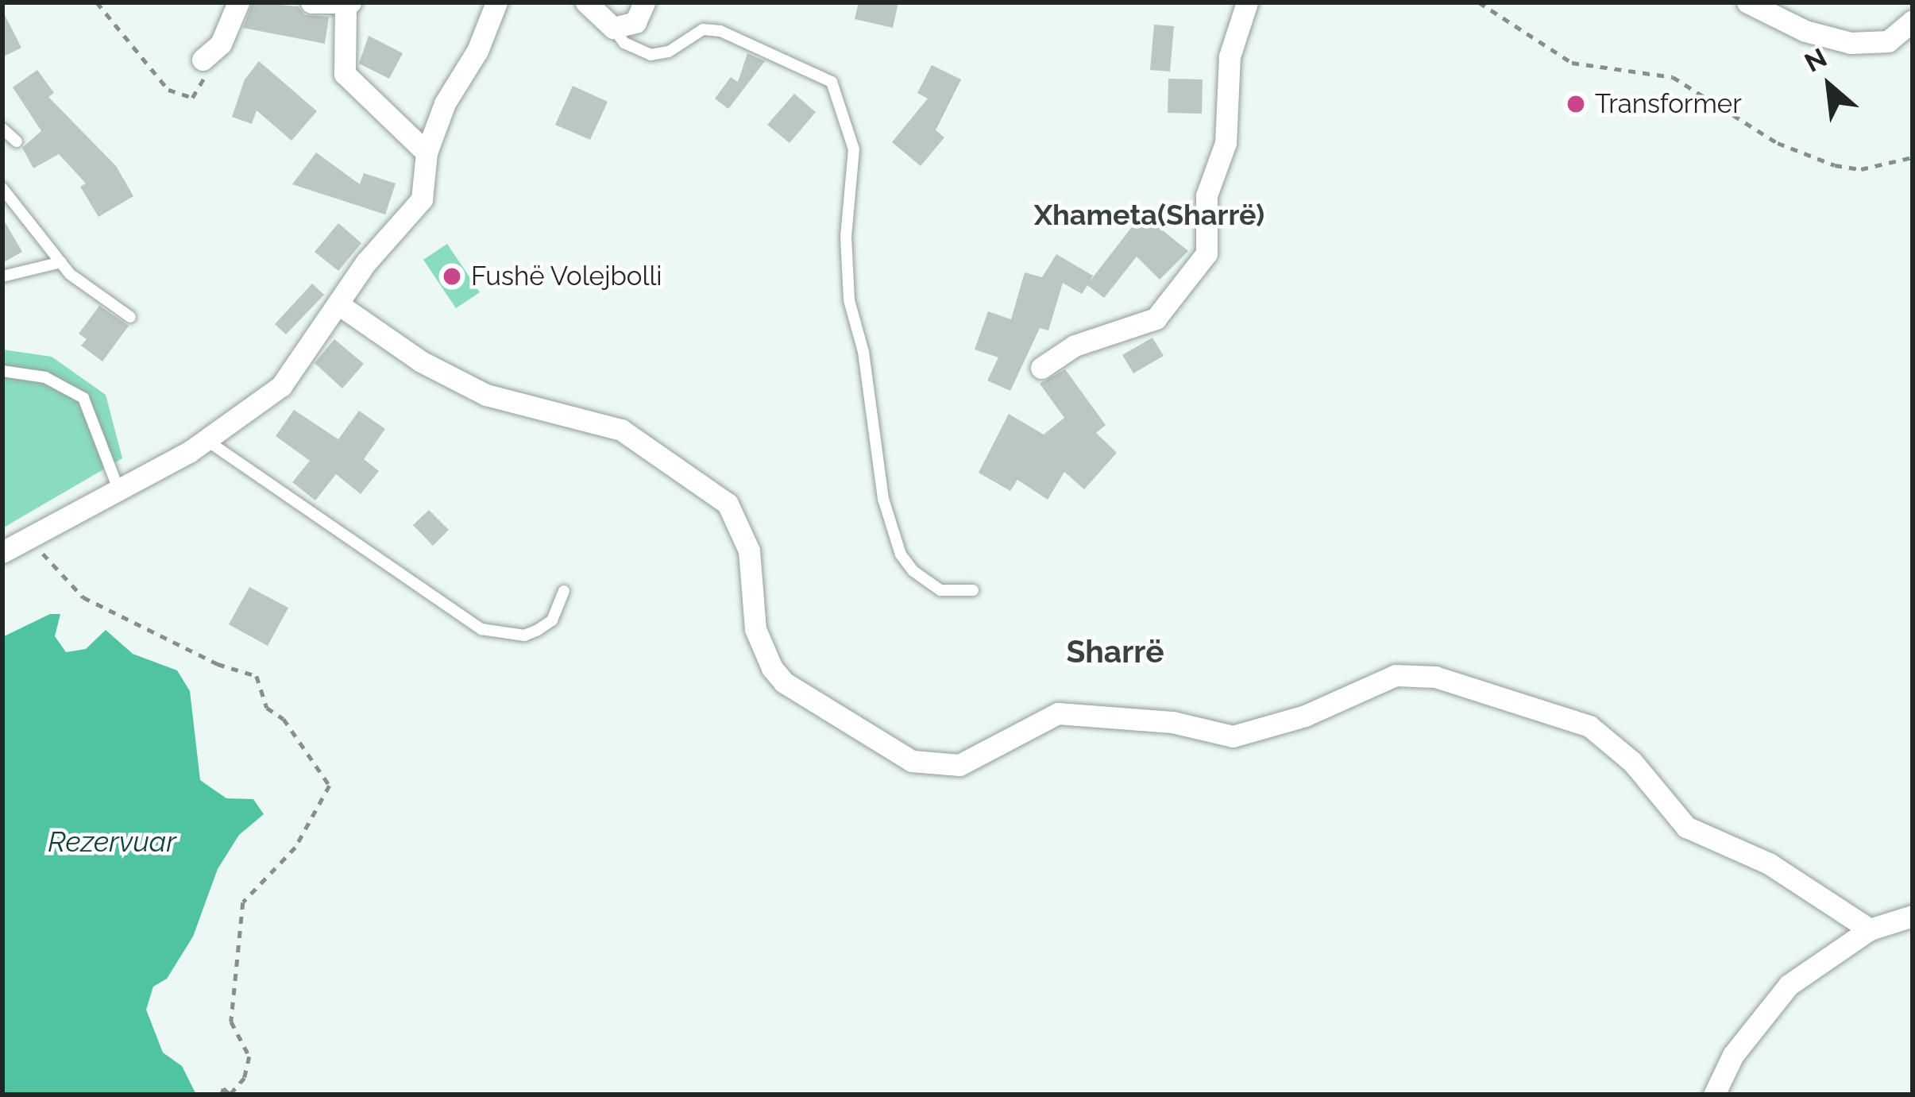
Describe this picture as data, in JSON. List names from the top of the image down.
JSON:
{
  "districts": ["Xhameta(Sharrë)", "Sharrë"],
  "water": ["Rezervuar"],
  "places": ["Transformer", "Fushë Volejbolli"],
  "north": "top left"
}
